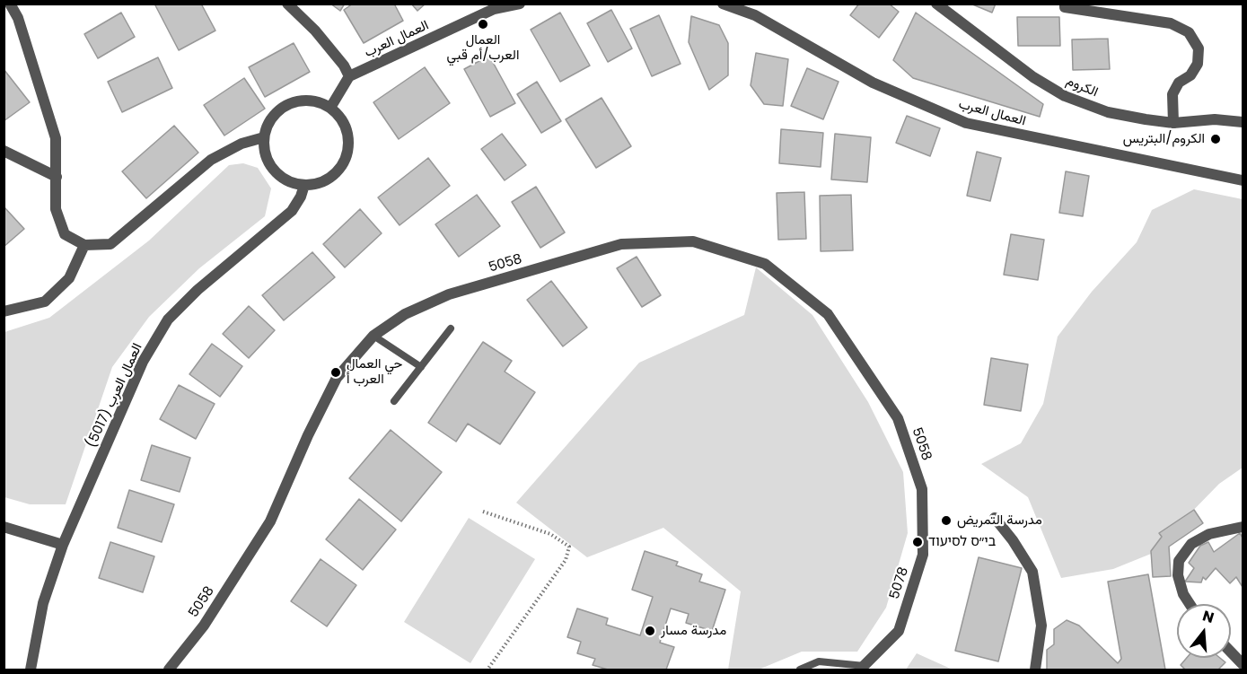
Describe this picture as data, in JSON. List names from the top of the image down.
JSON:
{
  "streets": {
    "street": [
      "العمال العرب",
      "الكروم",
      "5058",
      "العمال العرب (5017)",
      "5078"
    ]
  },
  "crossings": [
    ["5058", "5078"]
  ],
  "places": [
    "العمال العرب/أم قبي",
    "الكروم/البتريس",
    "حي العمال العرب أ",
    "مدرسة التمريض",
    "בי״ס לסיעוד",
    "مدرسة مسار"
  ],
  "north": "top"
}
